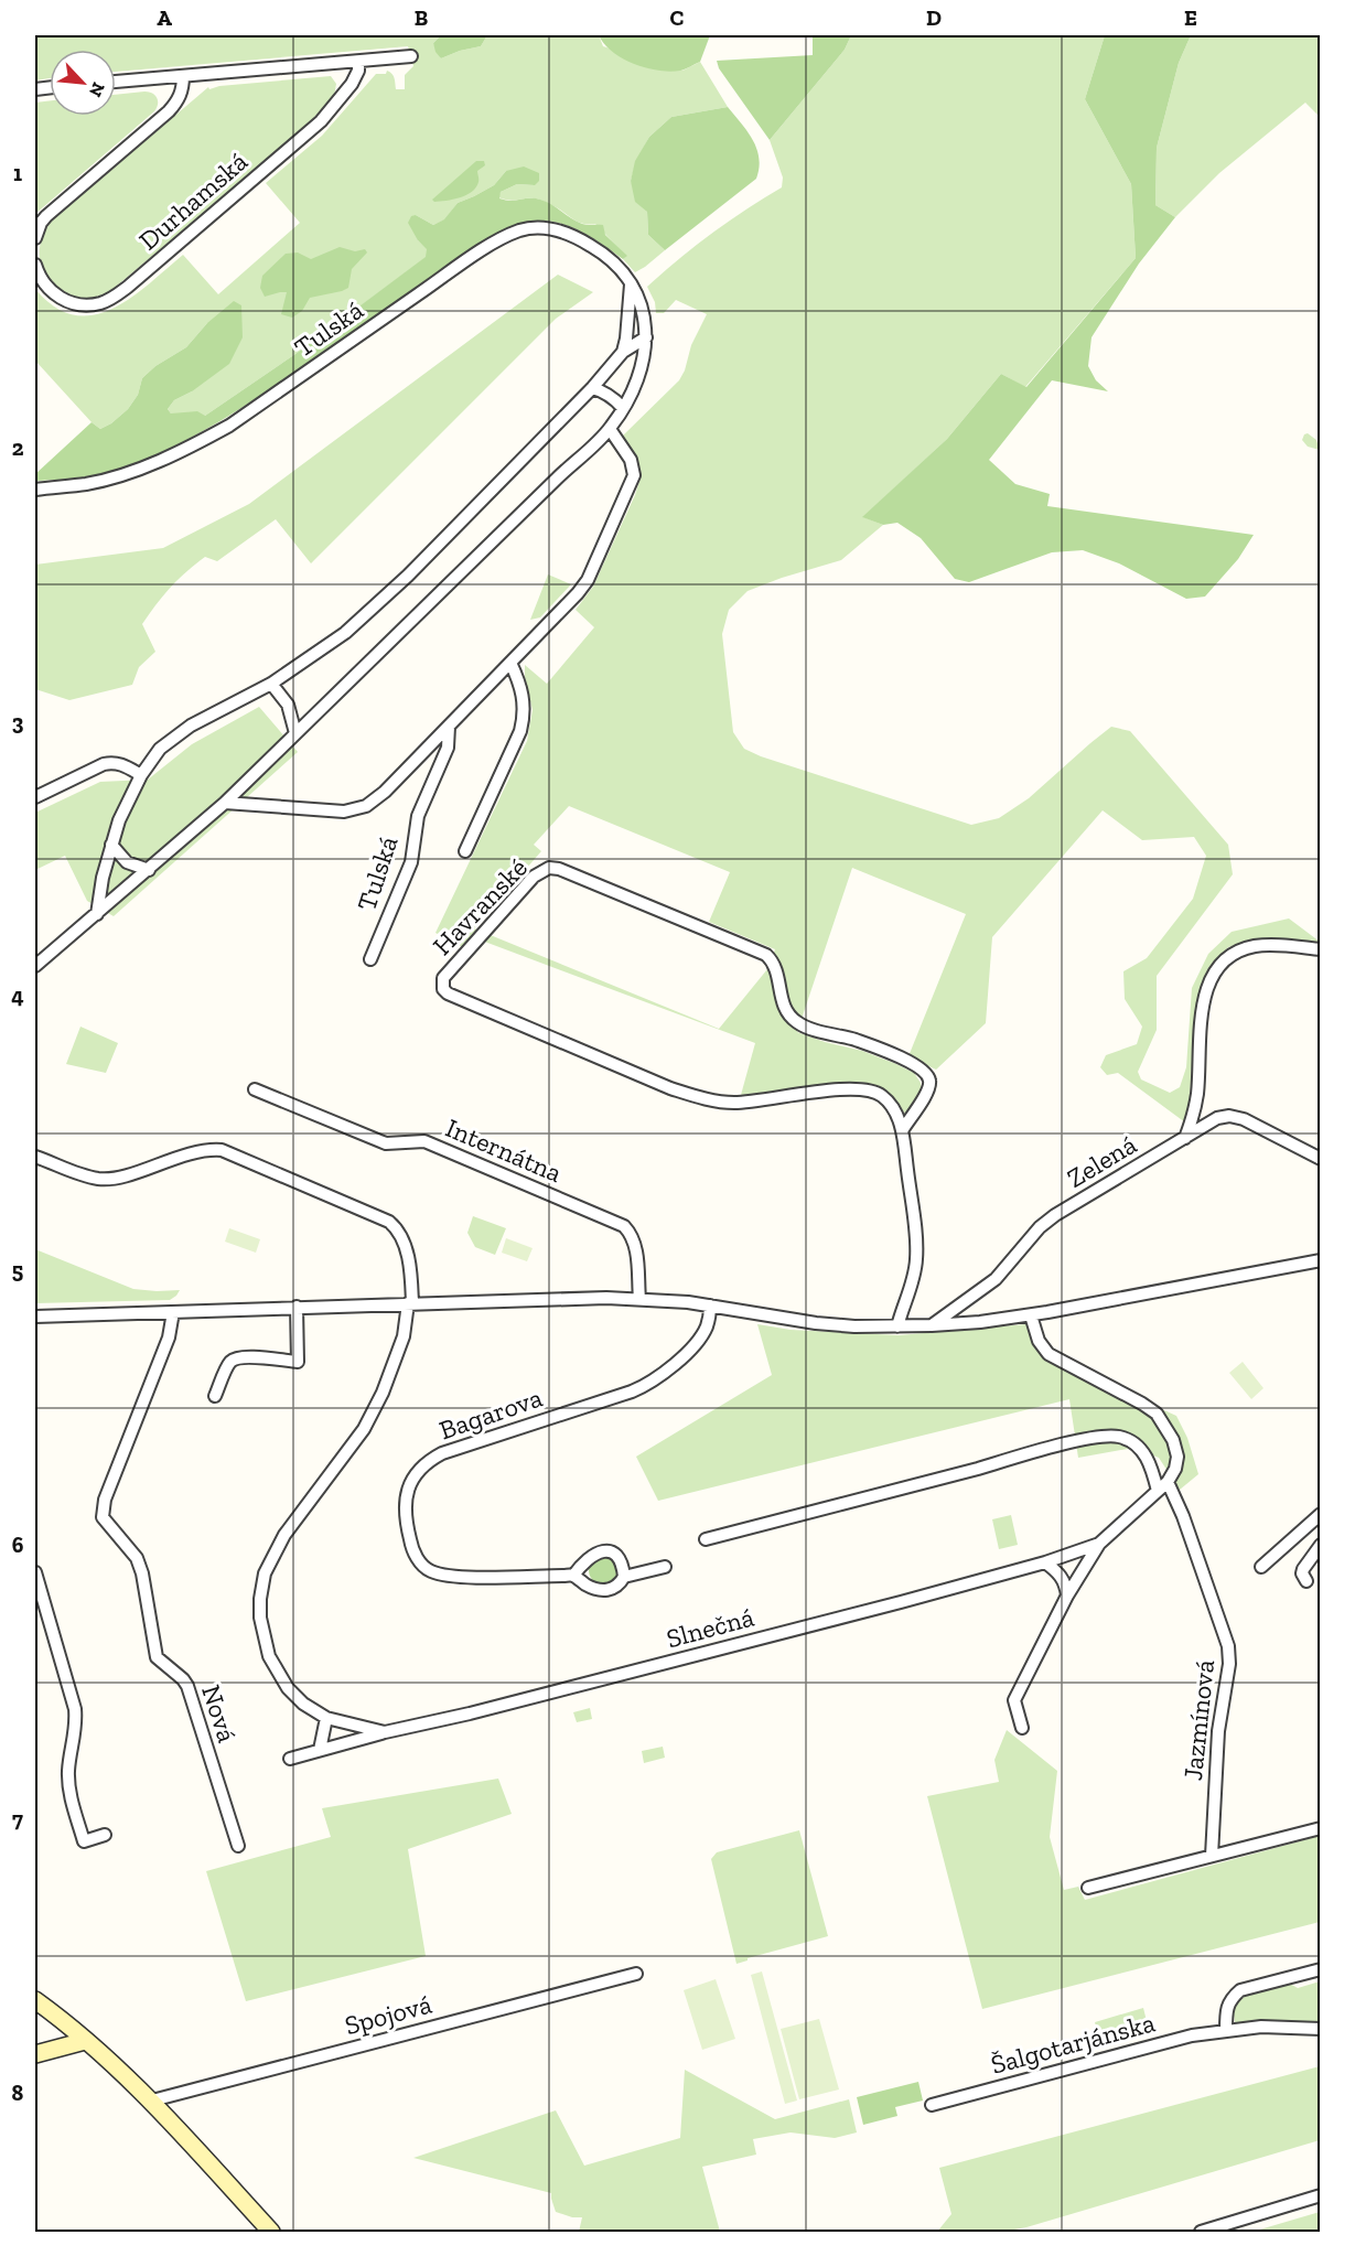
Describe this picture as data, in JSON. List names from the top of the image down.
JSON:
{
  "streets": {
    "street": [
      "Durhamská",
      "Tulská",
      "Havranské",
      "Internátna",
      "Zelená",
      "Bagarova",
      "Slnečná",
      "Nová",
      "Jazmínová",
      "Spojová",
      "Šalgotarjánska"
    ]
  },
  "crossings": [
    ["Slnečná", "Jazmínová"]
  ],
  "north": "bottom right",
  "grid": {
    "columns": [
      "A",
      "B",
      "C",
      "D",
      "E"
    ],
    "rows": [
      "1",
      "2",
      "3",
      "4",
      "5",
      "6",
      "7",
      "8"
    ]
  }
}
